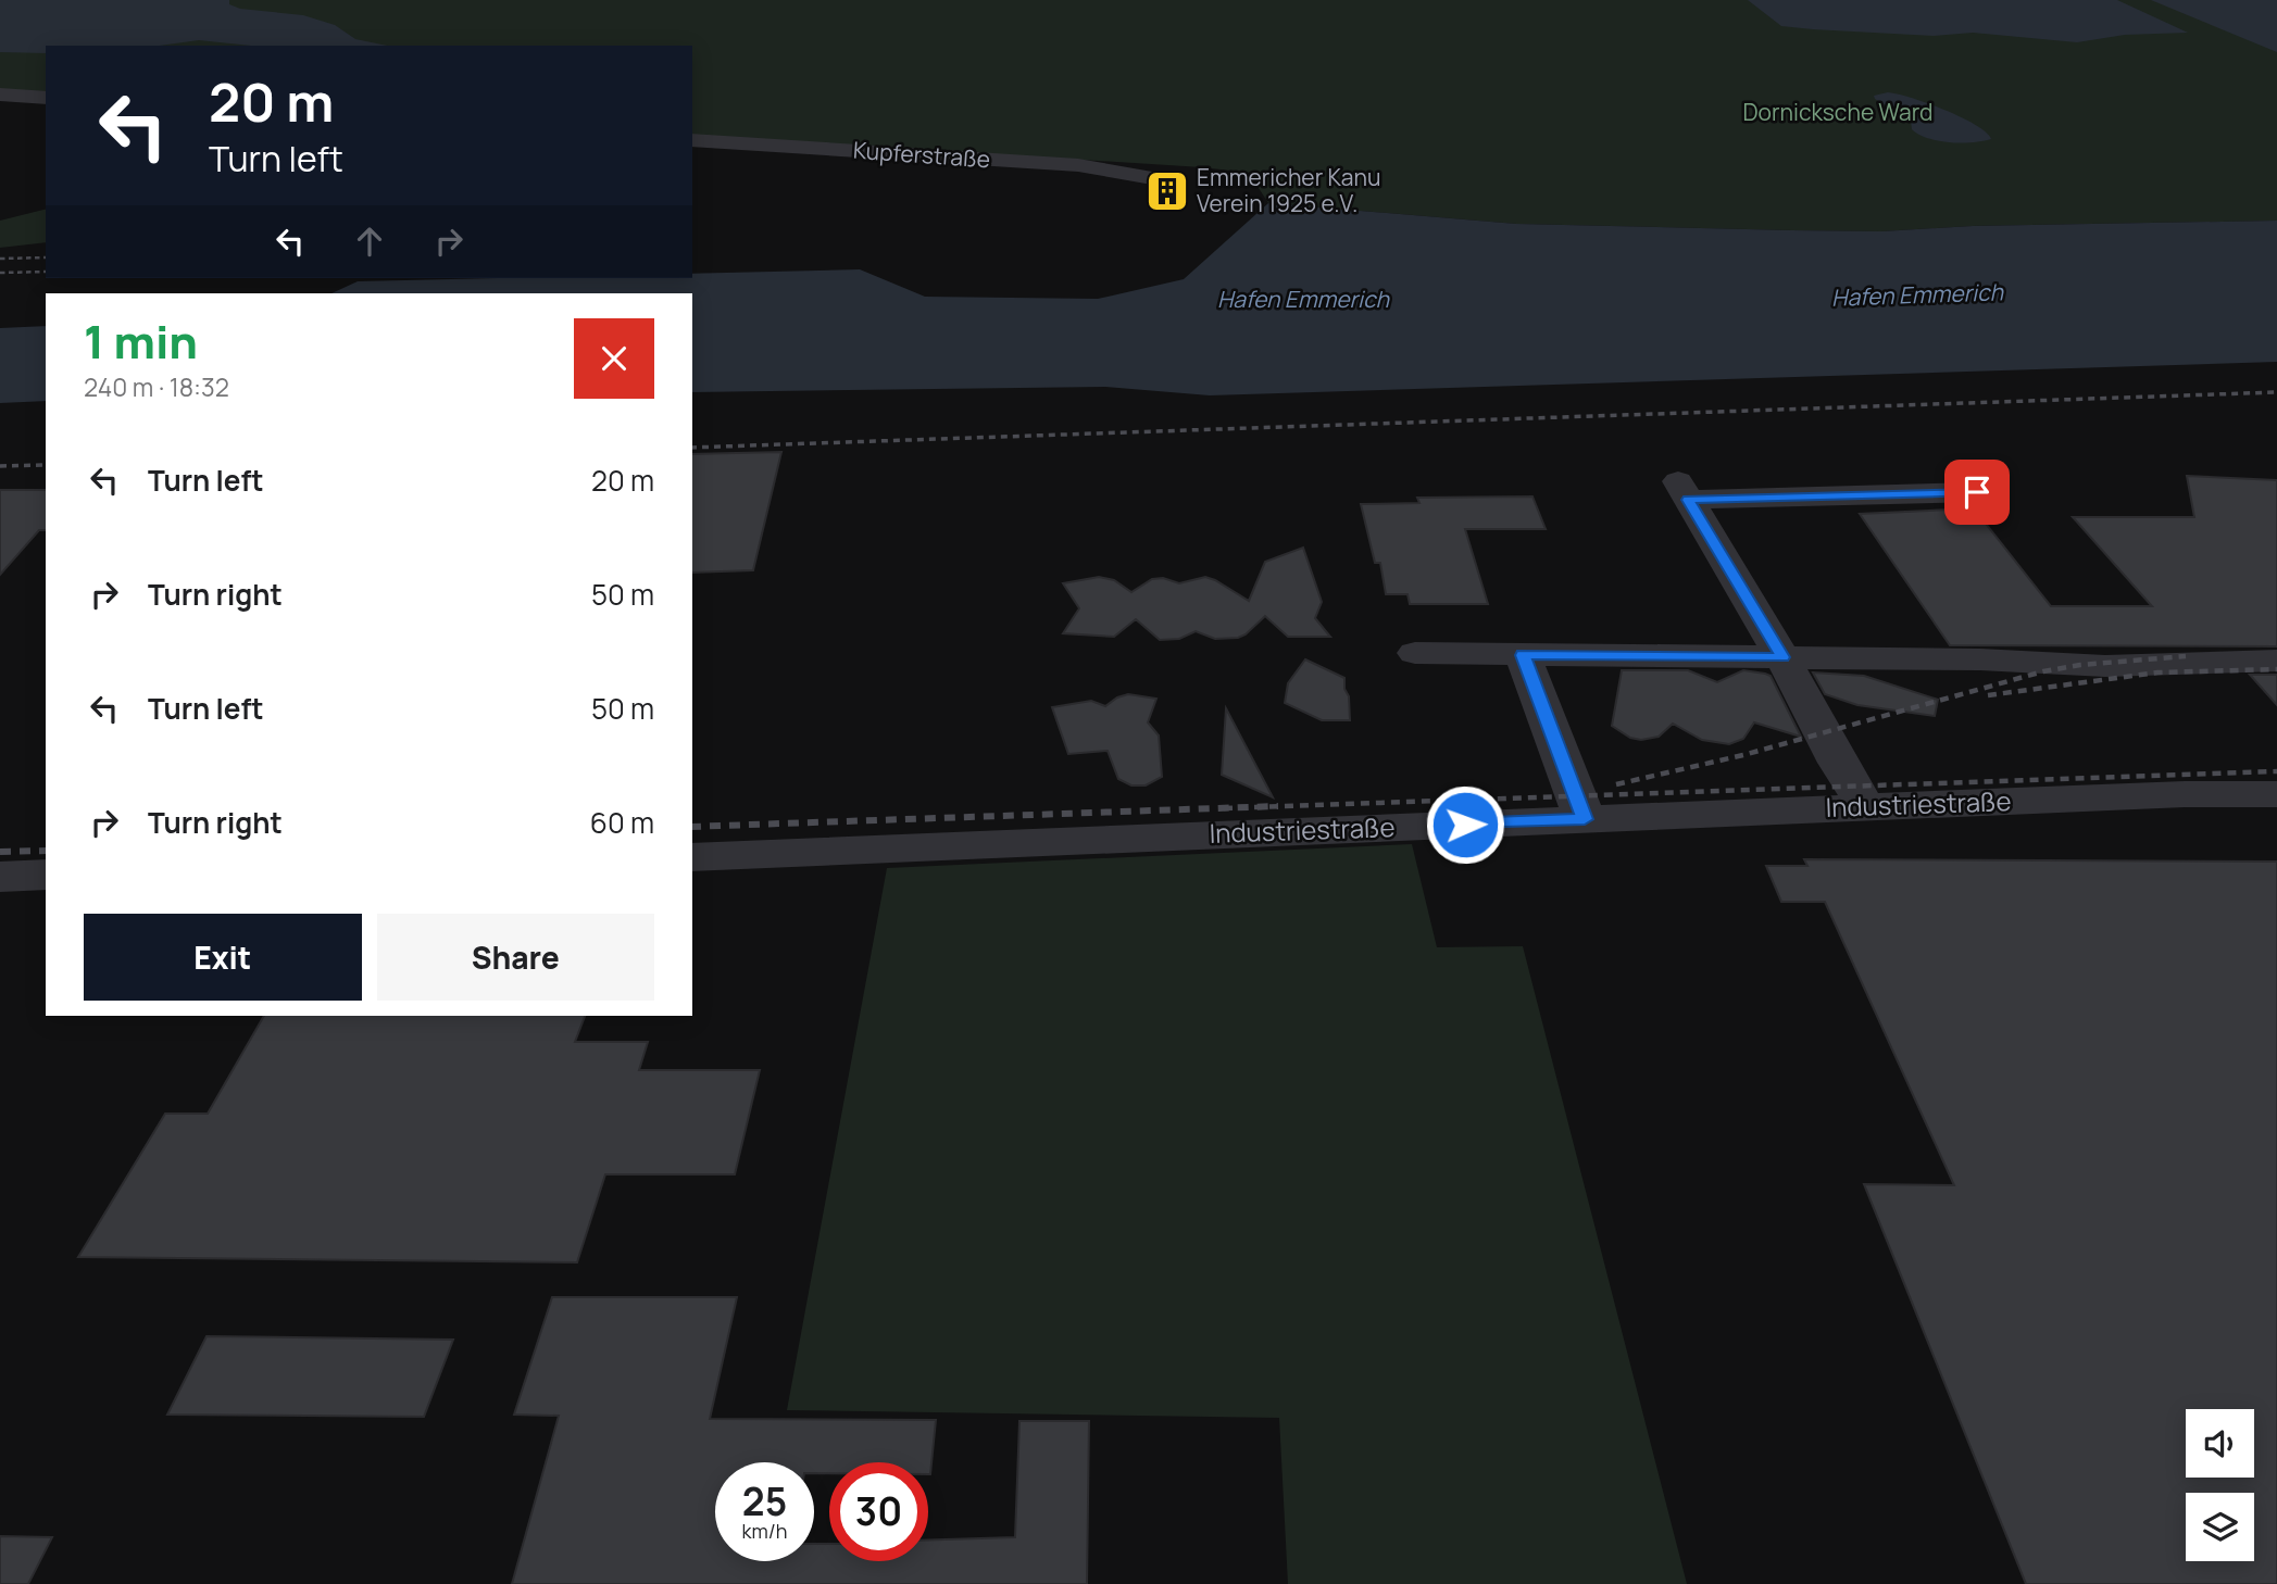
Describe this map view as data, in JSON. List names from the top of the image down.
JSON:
{
  "streets": {
    "street": ["Kupferstraße", "Industriestraße"]
  },
  "water": ["Hafen Emmerich"],
  "parks": ["Dornicksche Ward"],
  "places": {
    "building": ["Emmericher Kanu Verein 1925 e.V."]
  },
  "page": {
    "turn": ["20 m", "Turn left"],
    "heading": ["1 min", "240 m · 18:32"],
    "list": [
      {
        "name": "Turn left",
        "value": "20 m"
      },
      {
        "name": "Turn right",
        "value": "50 m"
      },
      {
        "name": "Turn left",
        "value": "50 m"
      },
      {
        "name": "Turn right",
        "value": "60 m"
      }
    ],
    "buttons": ["Exit", "Share"],
    "speed": "25 km/h",
    "limit": "30"
  }
}
